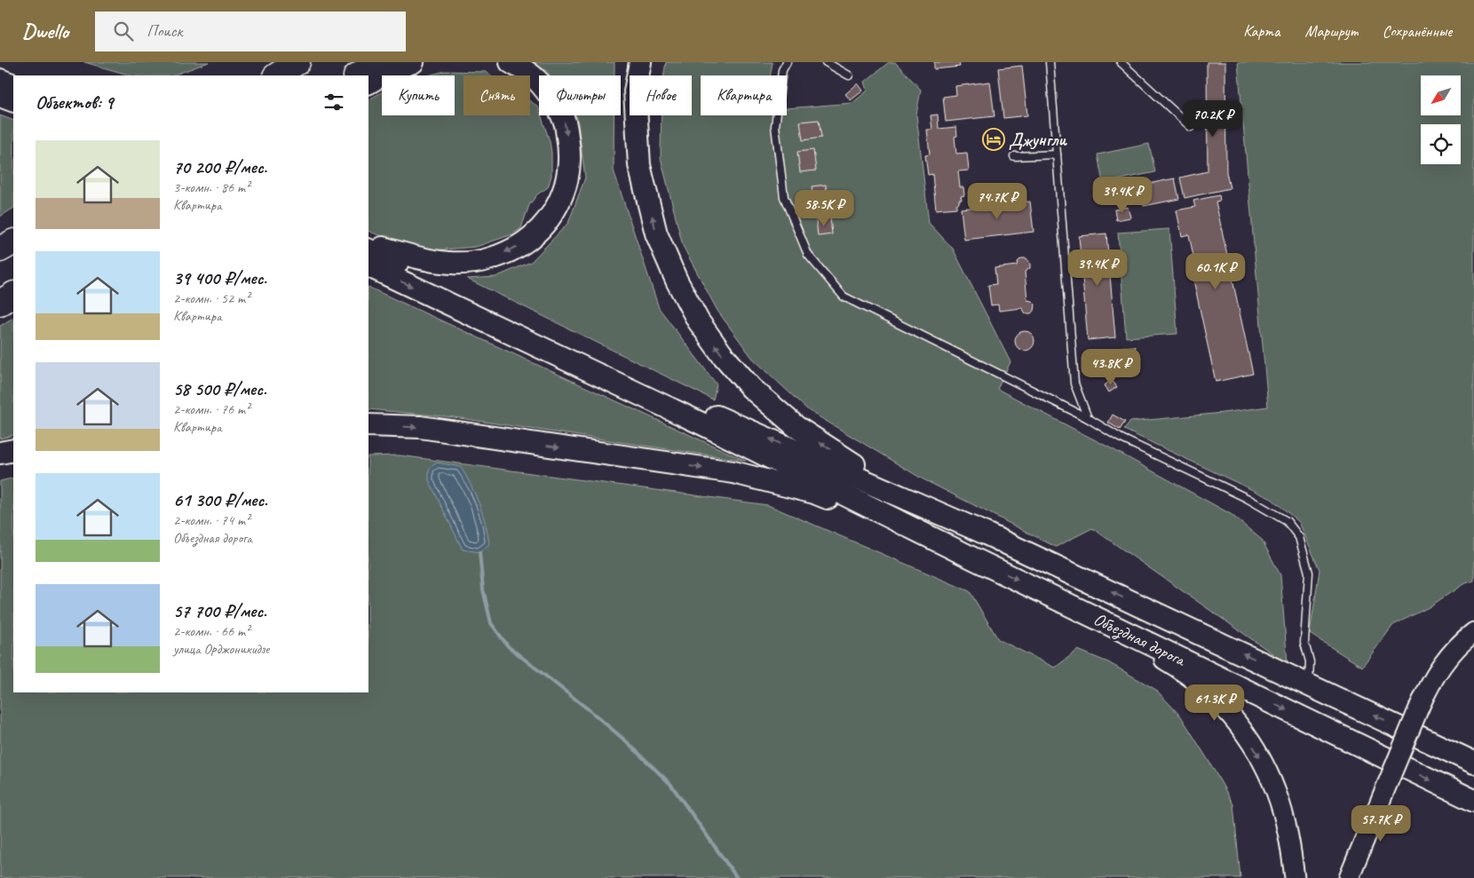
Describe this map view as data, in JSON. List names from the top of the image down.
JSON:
{
  "streets": {
    "main road": ["Объездная дорога"]
  },
  "places": {
    "hotel": ["Джунгли"]
  },
  "north": "bottom left",
  "page": {
    "header": "Dwello",
    "search": "Поиск",
    "nav": ["Карта", "Маршрут", "Сохранённые"],
    "chip": [
      "Купить",
      "Снять",
      "Фильтры",
      "Новое",
      "Квартира"
    ],
    "heading": "Объектов: 9",
    "price": [
      "70.2K ₽",
      "39.4K ₽",
      "74.7K ₽",
      "58.5K ₽",
      "39.4K ₽",
      "60.1K ₽",
      "43.8K ₽",
      "61.3K ₽",
      "57.7K ₽"
    ],
    "list": [
      {
        "name": "70 200 ₽/мес.",
        "note": "3-комн. · 86 m² · Квартира"
      },
      {
        "name": "39 400 ₽/мес.",
        "note": "2-комн. · 52 m² · Квартира"
      },
      {
        "name": "58 500 ₽/мес.",
        "note": "2-комн. · 76 m² · Квартира"
      },
      {
        "name": "61 300 ₽/мес.",
        "note": "2-комн. · 74 m² · Объездная дорога"
      },
      {
        "name": "57 700 ₽/мес.",
        "note": "2-комн. · 66 m² · улица Орджоникидзе"
      }
    ]
  }
}
